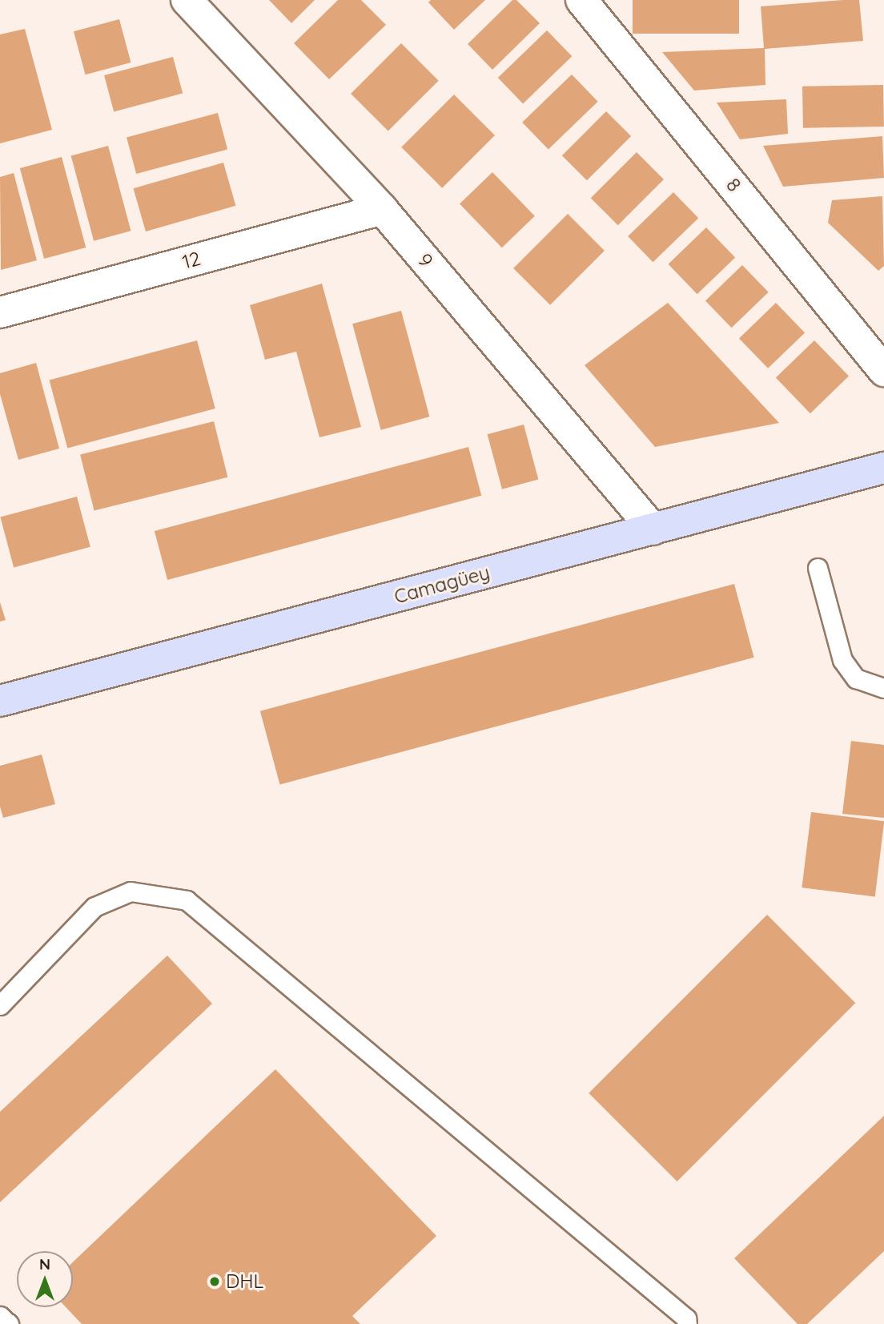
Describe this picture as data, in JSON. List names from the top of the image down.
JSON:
{
  "streets": {
    "main road": ["Camagüey"],
    "street": ["8", "12", "9"]
  },
  "crossings": [
    ["12", "9"],
    ["9", "Camagüey"]
  ],
  "places": ["DHL"],
  "north": "top"
}
